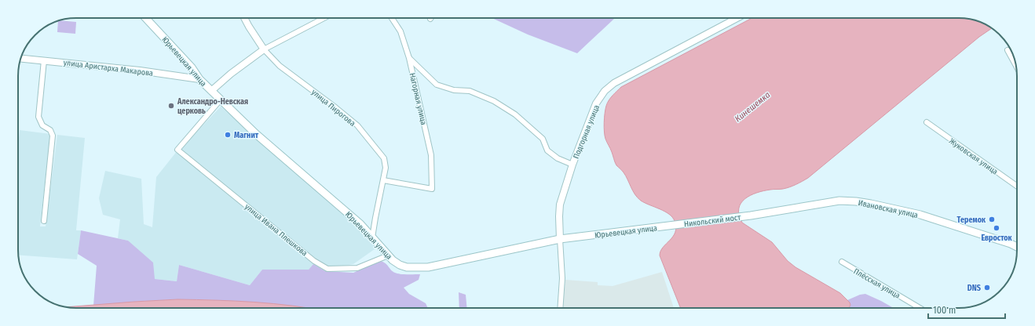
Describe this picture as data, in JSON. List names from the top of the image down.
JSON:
{
  "streets": {
    "main road": ["Юрьевецкая улица", "Ивановская улица", "Никольский мост"],
    "street": [
      "улица Аристарха Макарова",
      "Нагорная улица",
      "улица Пирогова",
      "Подгорная улица",
      "Жуковская улица",
      "улица Ивана Плешкова",
      "Плёсская улица"
    ]
  },
  "crossings": [
    ["Юрьевецкая улица", "улица Аристарха Макарова"],
    ["Юрьевецкая улица", "улица Пирогова"],
    ["Юрьевецкая улица", "Подгорная улица"],
    ["Юрьевецкая улица", "Никольский мост"],
    ["Юрьевецкая улица", "улица Ивана Плешкова"],
    ["Нагорная улица", "улица Пирогова"],
    ["Ивановская улица", "Никольский мост"]
  ],
  "water": ["Кинешемка"],
  "places": [
    "Александро-Невская церковь",
    "Магнит",
    "Теремок",
    "Евросток",
    "DNS"
  ],
  "scale_bar": "100 m"
}
